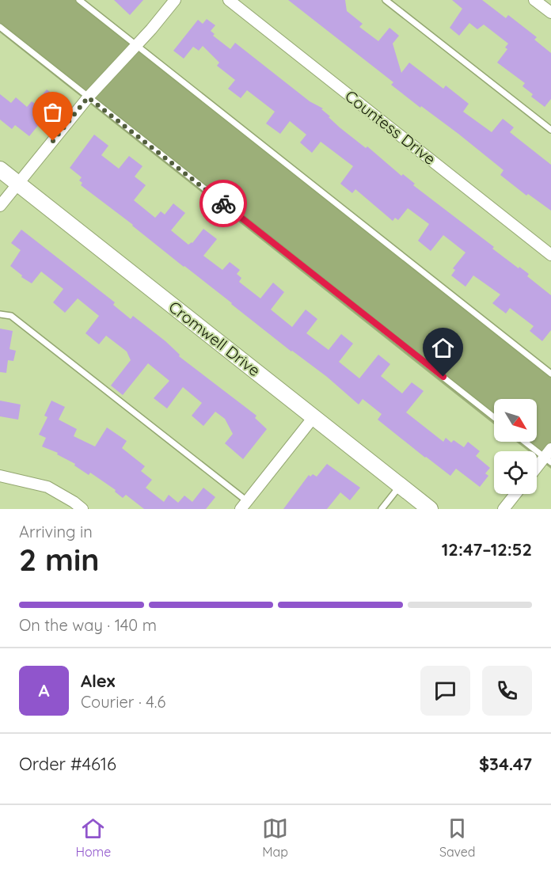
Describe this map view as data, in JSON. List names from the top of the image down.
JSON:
{
  "streets": {
    "street": ["Countess Drive", "Cromwell Drive"]
  },
  "north": "bottom right",
  "page": {
    "heading": ["2 min", "Arriving in", "12:47–12:52"],
    "panel": [
      "Alex",
      "Courier · 4.6",
      "Order #4616",
      "$34.47"
    ],
    "bar": "On the way · 140 m",
    "round": "A",
    "tabs": ["Home", "Map", "Saved"]
  }
}
